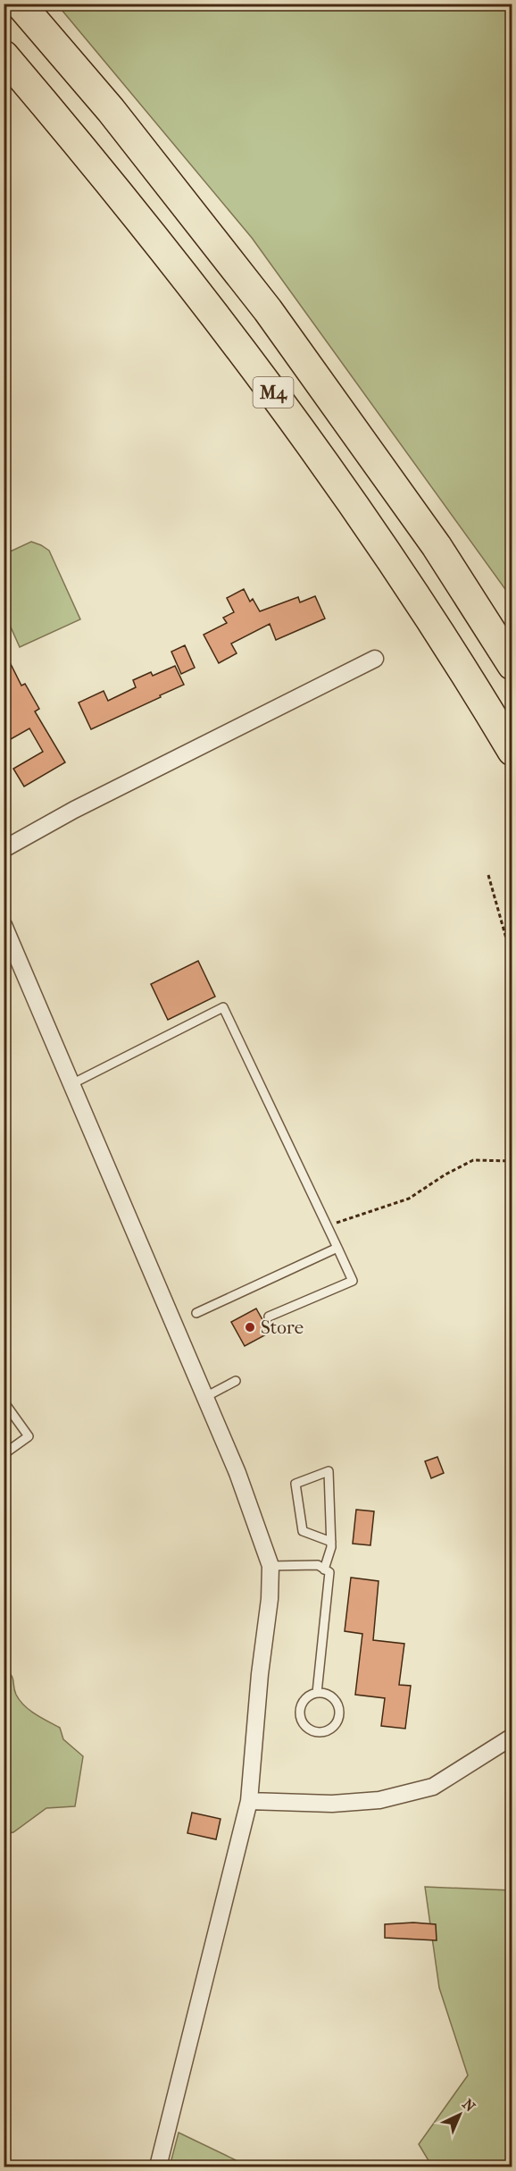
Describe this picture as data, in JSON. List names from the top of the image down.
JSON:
{
  "streets": {
    "highway": ["M4"]
  },
  "places": ["Store"],
  "north": "top right"
}
